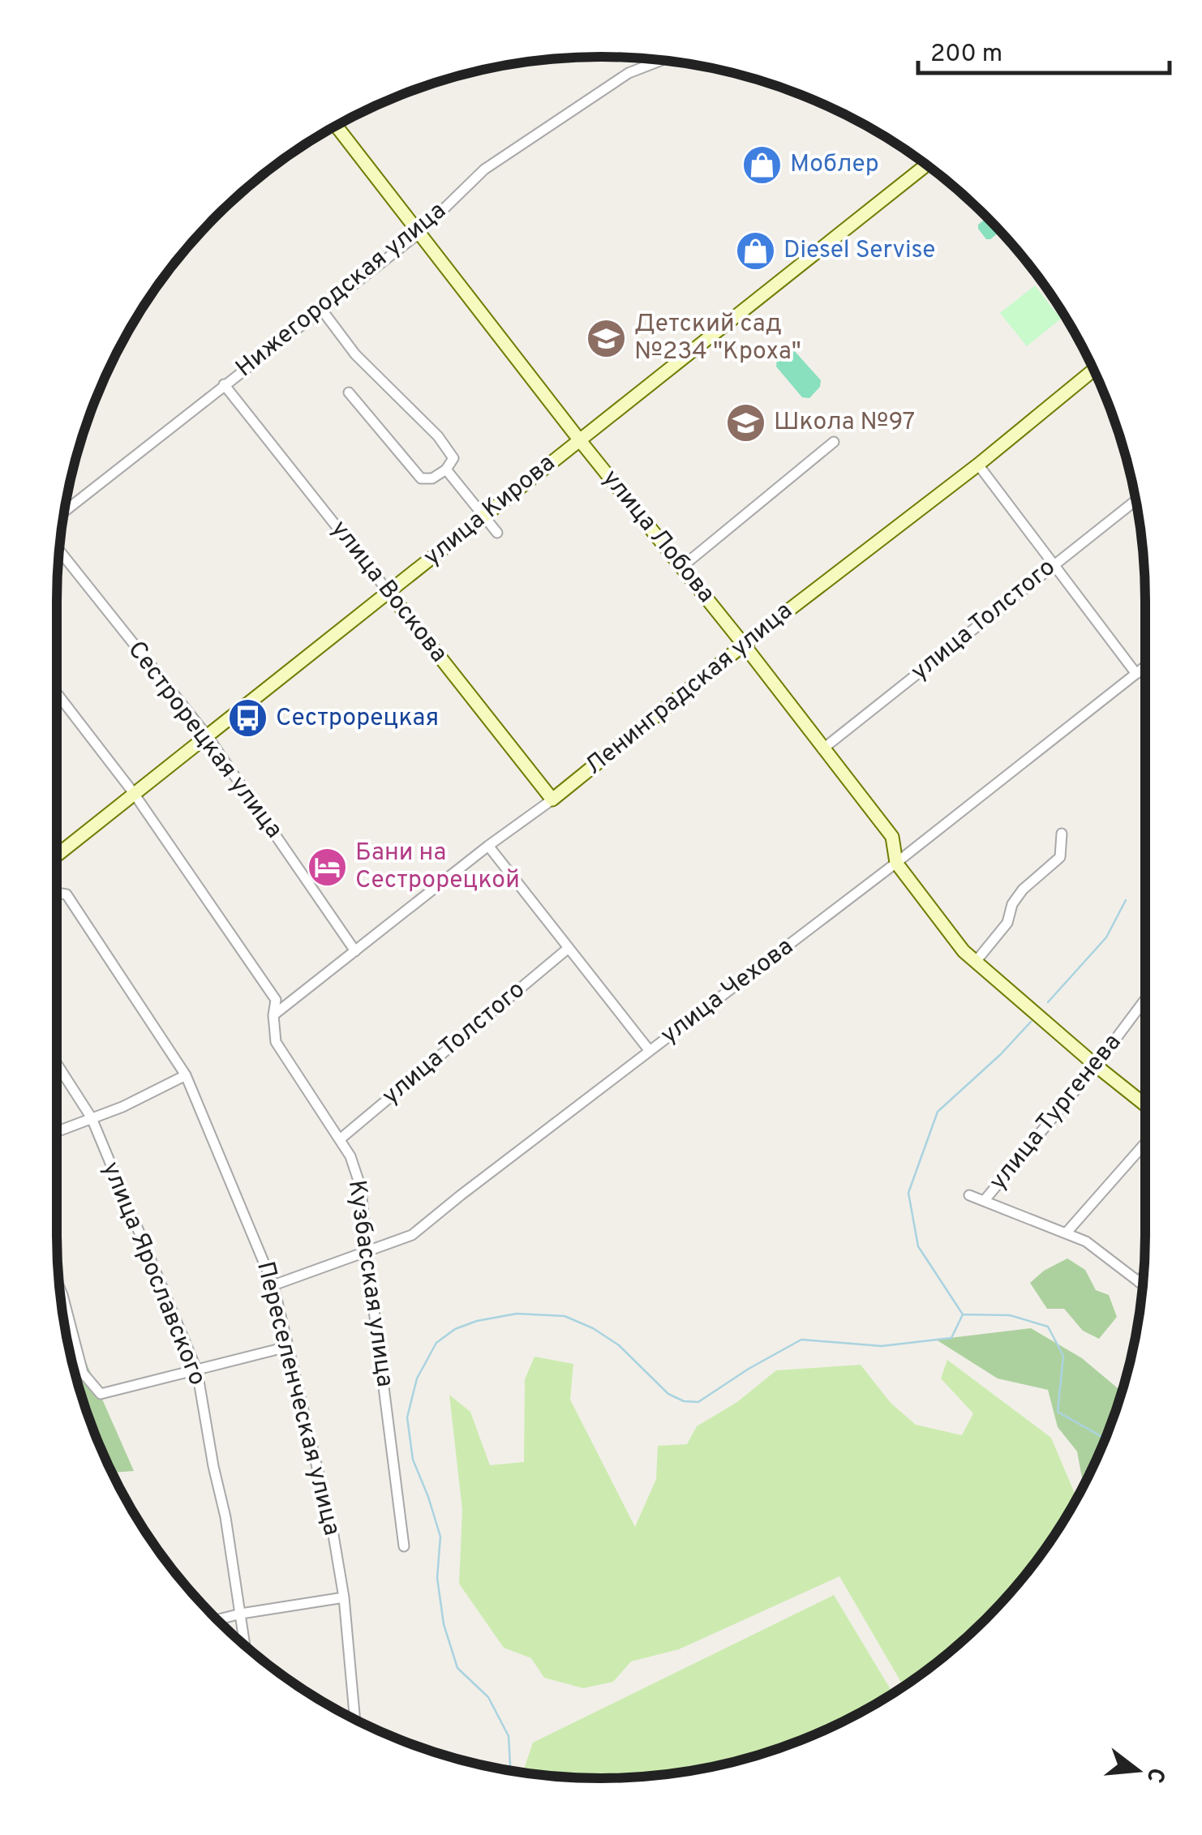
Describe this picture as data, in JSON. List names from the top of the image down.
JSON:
{
  "streets": {
    "street": [
      "Нижегородская улица",
      "улица Кирова",
      "улица Лобова",
      "улица Воскова",
      "улица Толстого",
      "Ленинградская улица",
      "Сестрорецкая улица",
      "улица Чехова",
      "улица Тургенева",
      "улица Ярославского",
      "Кузбасская улица",
      "Переселенческая улица"
    ]
  },
  "crossings": [
    ["Нижегородская улица", "улица Лобова"],
    ["Нижегородская улица", "улица Воскова"],
    ["улица Кирова", "улица Лобова"],
    ["улица Кирова", "улица Воскова"],
    ["улица Кирова", "Сестрорецкая улица"],
    ["улица Кирова", "Кузбасская улица"],
    ["улица Лобова", "улица Толстого"],
    ["улица Лобова", "Ленинградская улица"],
    ["улица Лобова", "улица Чехова"],
    ["улица Лобова", "улица Тургенева"],
    ["улица Воскова", "Ленинградская улица"],
    ["улица Толстого", "Кузбасская улица"],
    ["Ленинградская улица", "Сестрорецкая улица"],
    ["Ленинградская улица", "Кузбасская улица"],
    ["улица Чехова", "Кузбасская улица"],
    ["улица Чехова", "Переселенческая улица"]
  ],
  "places": {
    "shop": ["Моблер", "Diesel Servise"],
    "school or university": ["Детский сад №234 \"Кроха\"", "Школа №97"],
    "bus stop": ["Сестрорецкая"],
    "hotel": ["Бани на Сестрорецкой"]
  },
  "scale_bar": "200 m",
  "north": "right"
}
